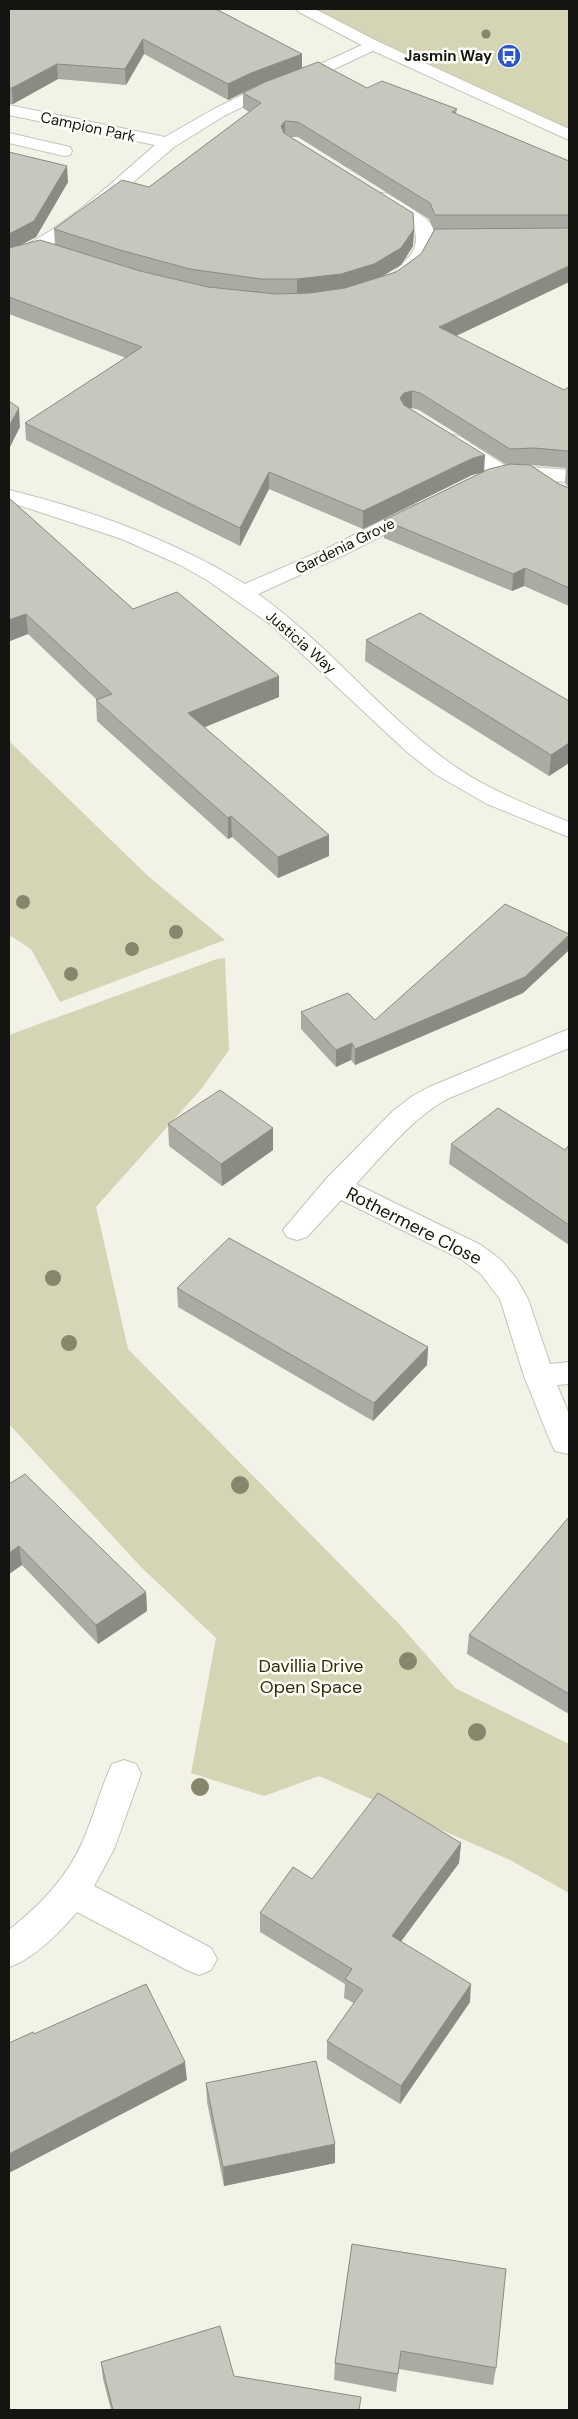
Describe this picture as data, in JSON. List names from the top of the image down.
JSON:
{
  "streets": {
    "street": [
      "Campion Park",
      "Gardenia Grove",
      "Justicia Way",
      "Rothermere Close"
    ]
  },
  "crossings": [
    ["Gardenia Grove", "Justicia Way"]
  ],
  "parks": ["Davillia Drive Open Space"],
  "places": {
    "bus stop": ["Jasmin Way"]
  }
}
